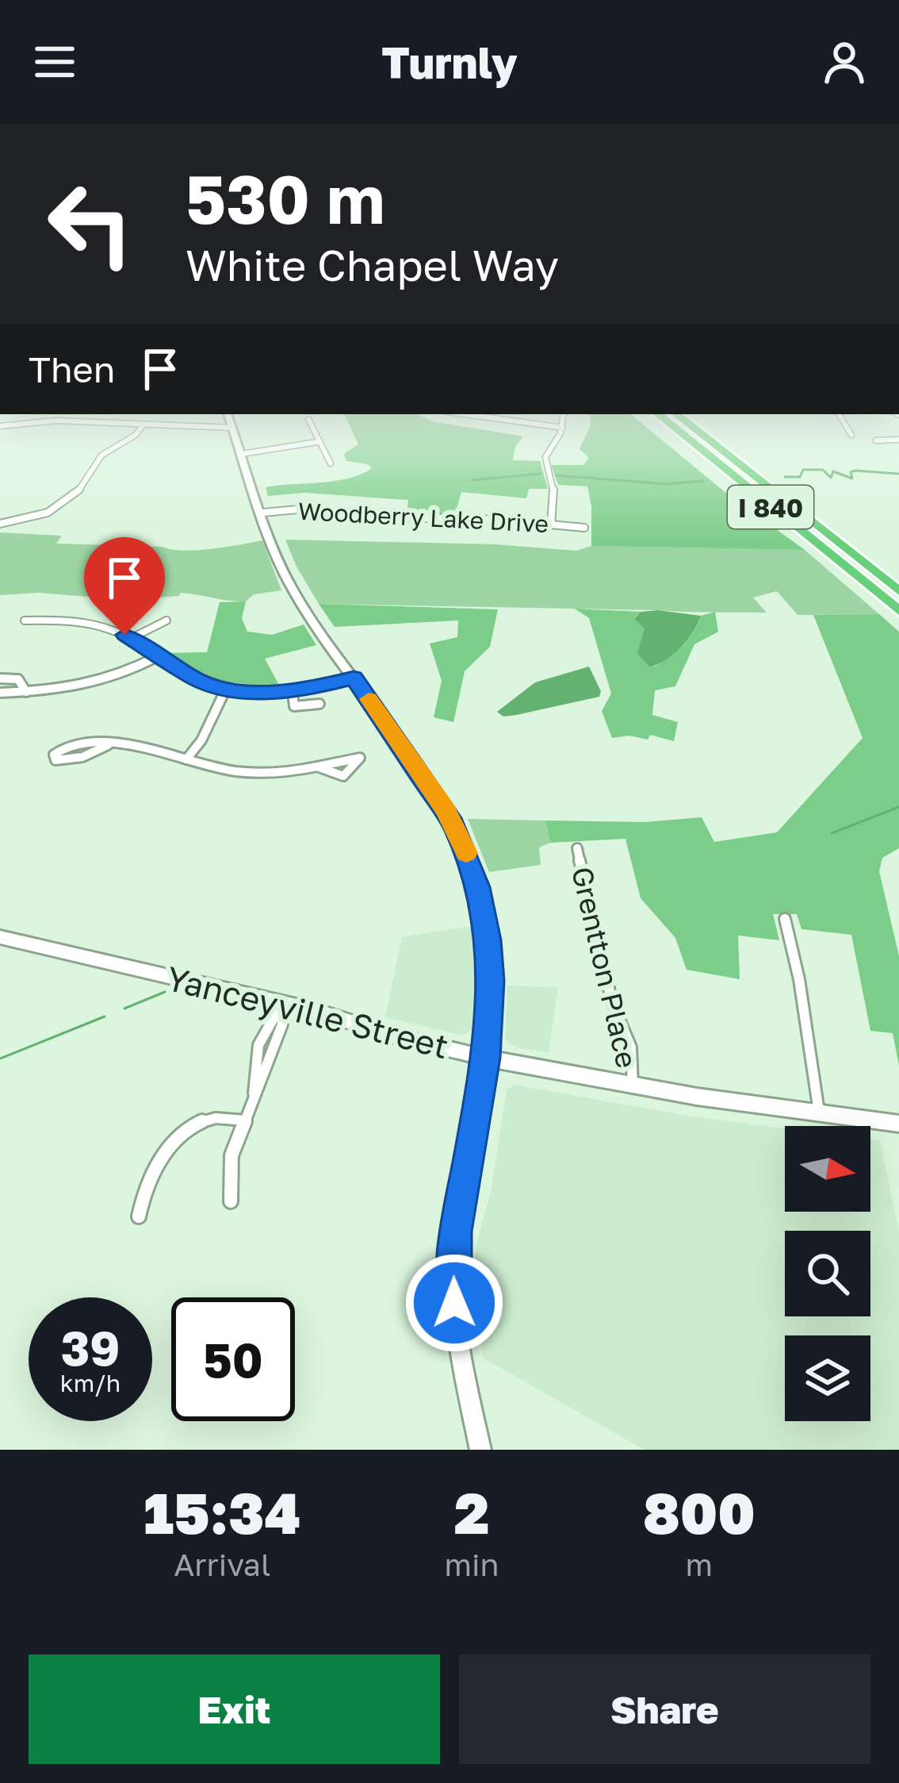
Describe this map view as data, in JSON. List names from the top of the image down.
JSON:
{
  "streets": {
    "highway": ["I 840"],
    "main road": ["Yanceyville Street"],
    "street": ["Woodberry Lake Drive", "Grentton Place"]
  },
  "crossings": [
    ["Grentton Place", "Yanceyville Street"]
  ],
  "north": "right",
  "page": {
    "header": "Turnly",
    "turn": ["530 m", "White Chapel Way"],
    "then": "Then",
    "speed": "39 km/h",
    "limit": "50",
    "eta": [
      "15:34",
      "Arrival",
      "2",
      "min",
      "800",
      "m"
    ],
    "buttons": ["Exit", "Share"]
  }
}
